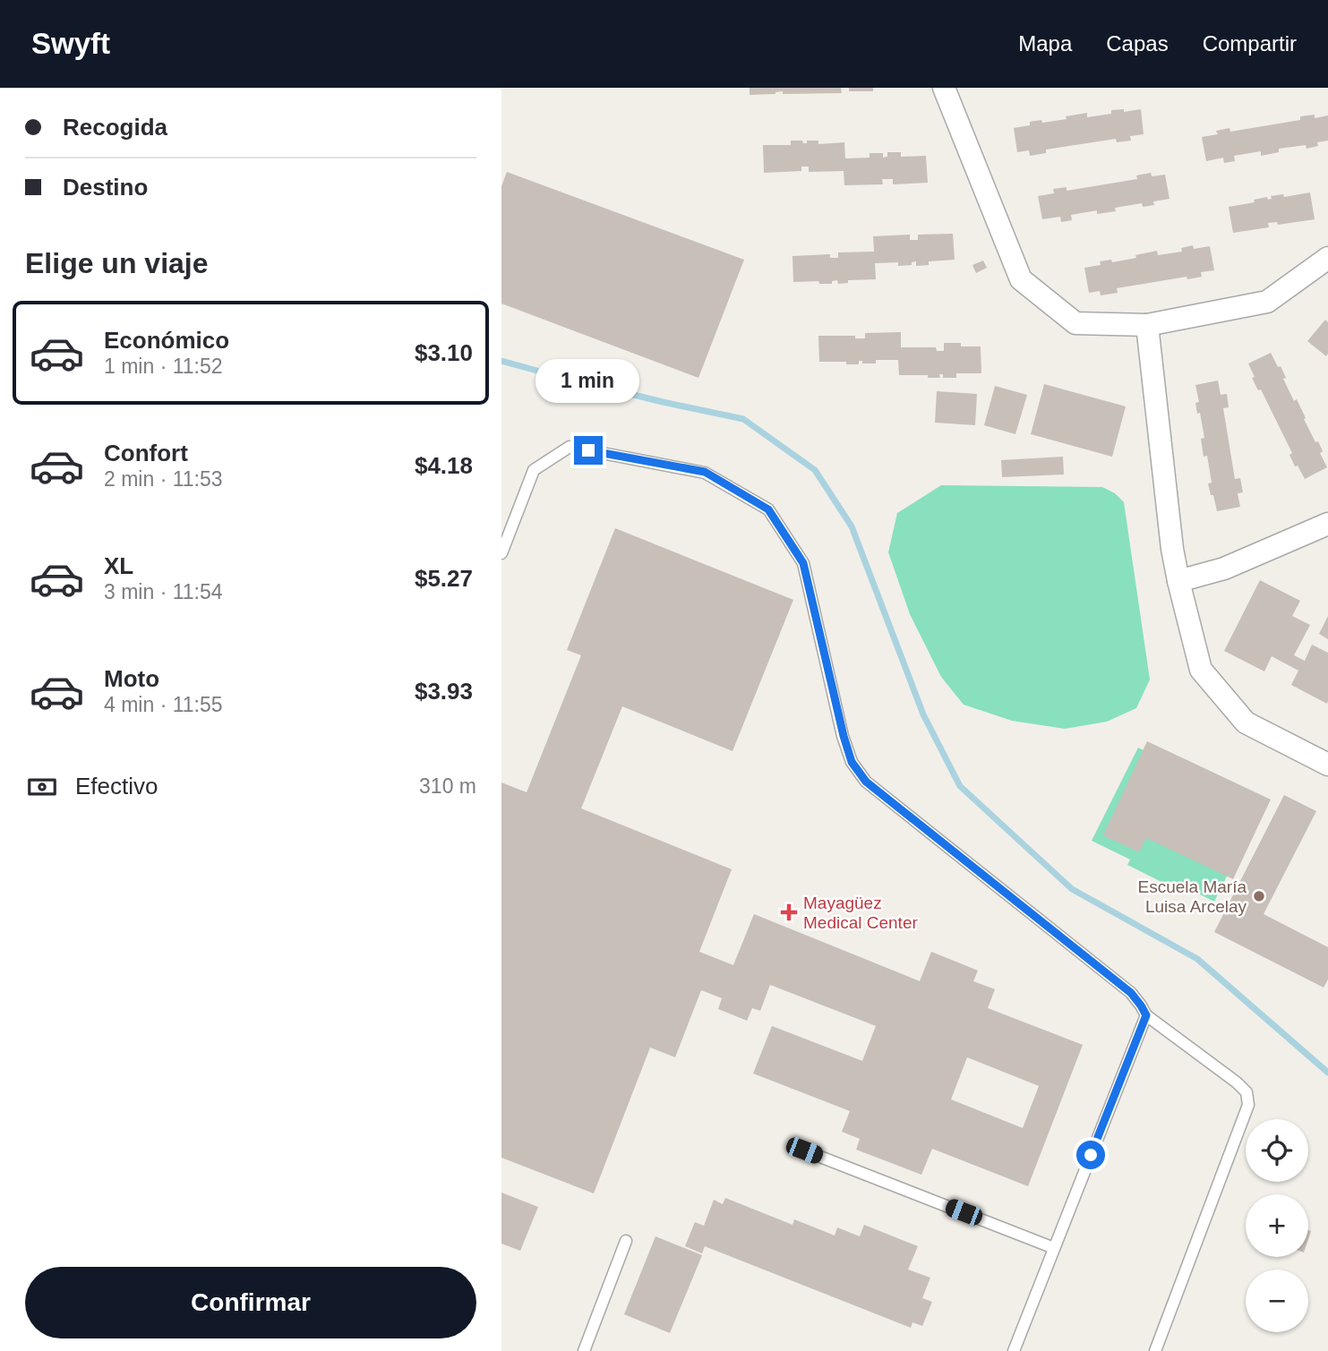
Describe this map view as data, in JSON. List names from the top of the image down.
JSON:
{
  "places": {
    "other": ["Escuela María Luisa Arcelay"],
    "health": ["Mayagüez Medical Center"]
  },
  "page": {
    "header": "Swyft",
    "nav": ["Mapa", "Capas", "Compartir"],
    "banner": ["Recogida", "Destino"],
    "heading": "Elige un viaje",
    "list": [
      {
        "name": "Económico",
        "note": "1 min · 11:52",
        "value": "$3.10"
      },
      {
        "name": "Confort",
        "note": "2 min · 11:53",
        "value": "$4.18"
      },
      {
        "name": "XL",
        "note": "3 min · 11:54",
        "value": "$5.27"
      },
      {
        "name": "Moto",
        "note": "4 min · 11:55",
        "value": "$3.93"
      }
    ],
    "bubble": "1 min",
    "pay": ["Efectivo", "310 m"],
    "map_buttons": ["+", "−"],
    "buttons": "Confirmar"
  }
}
